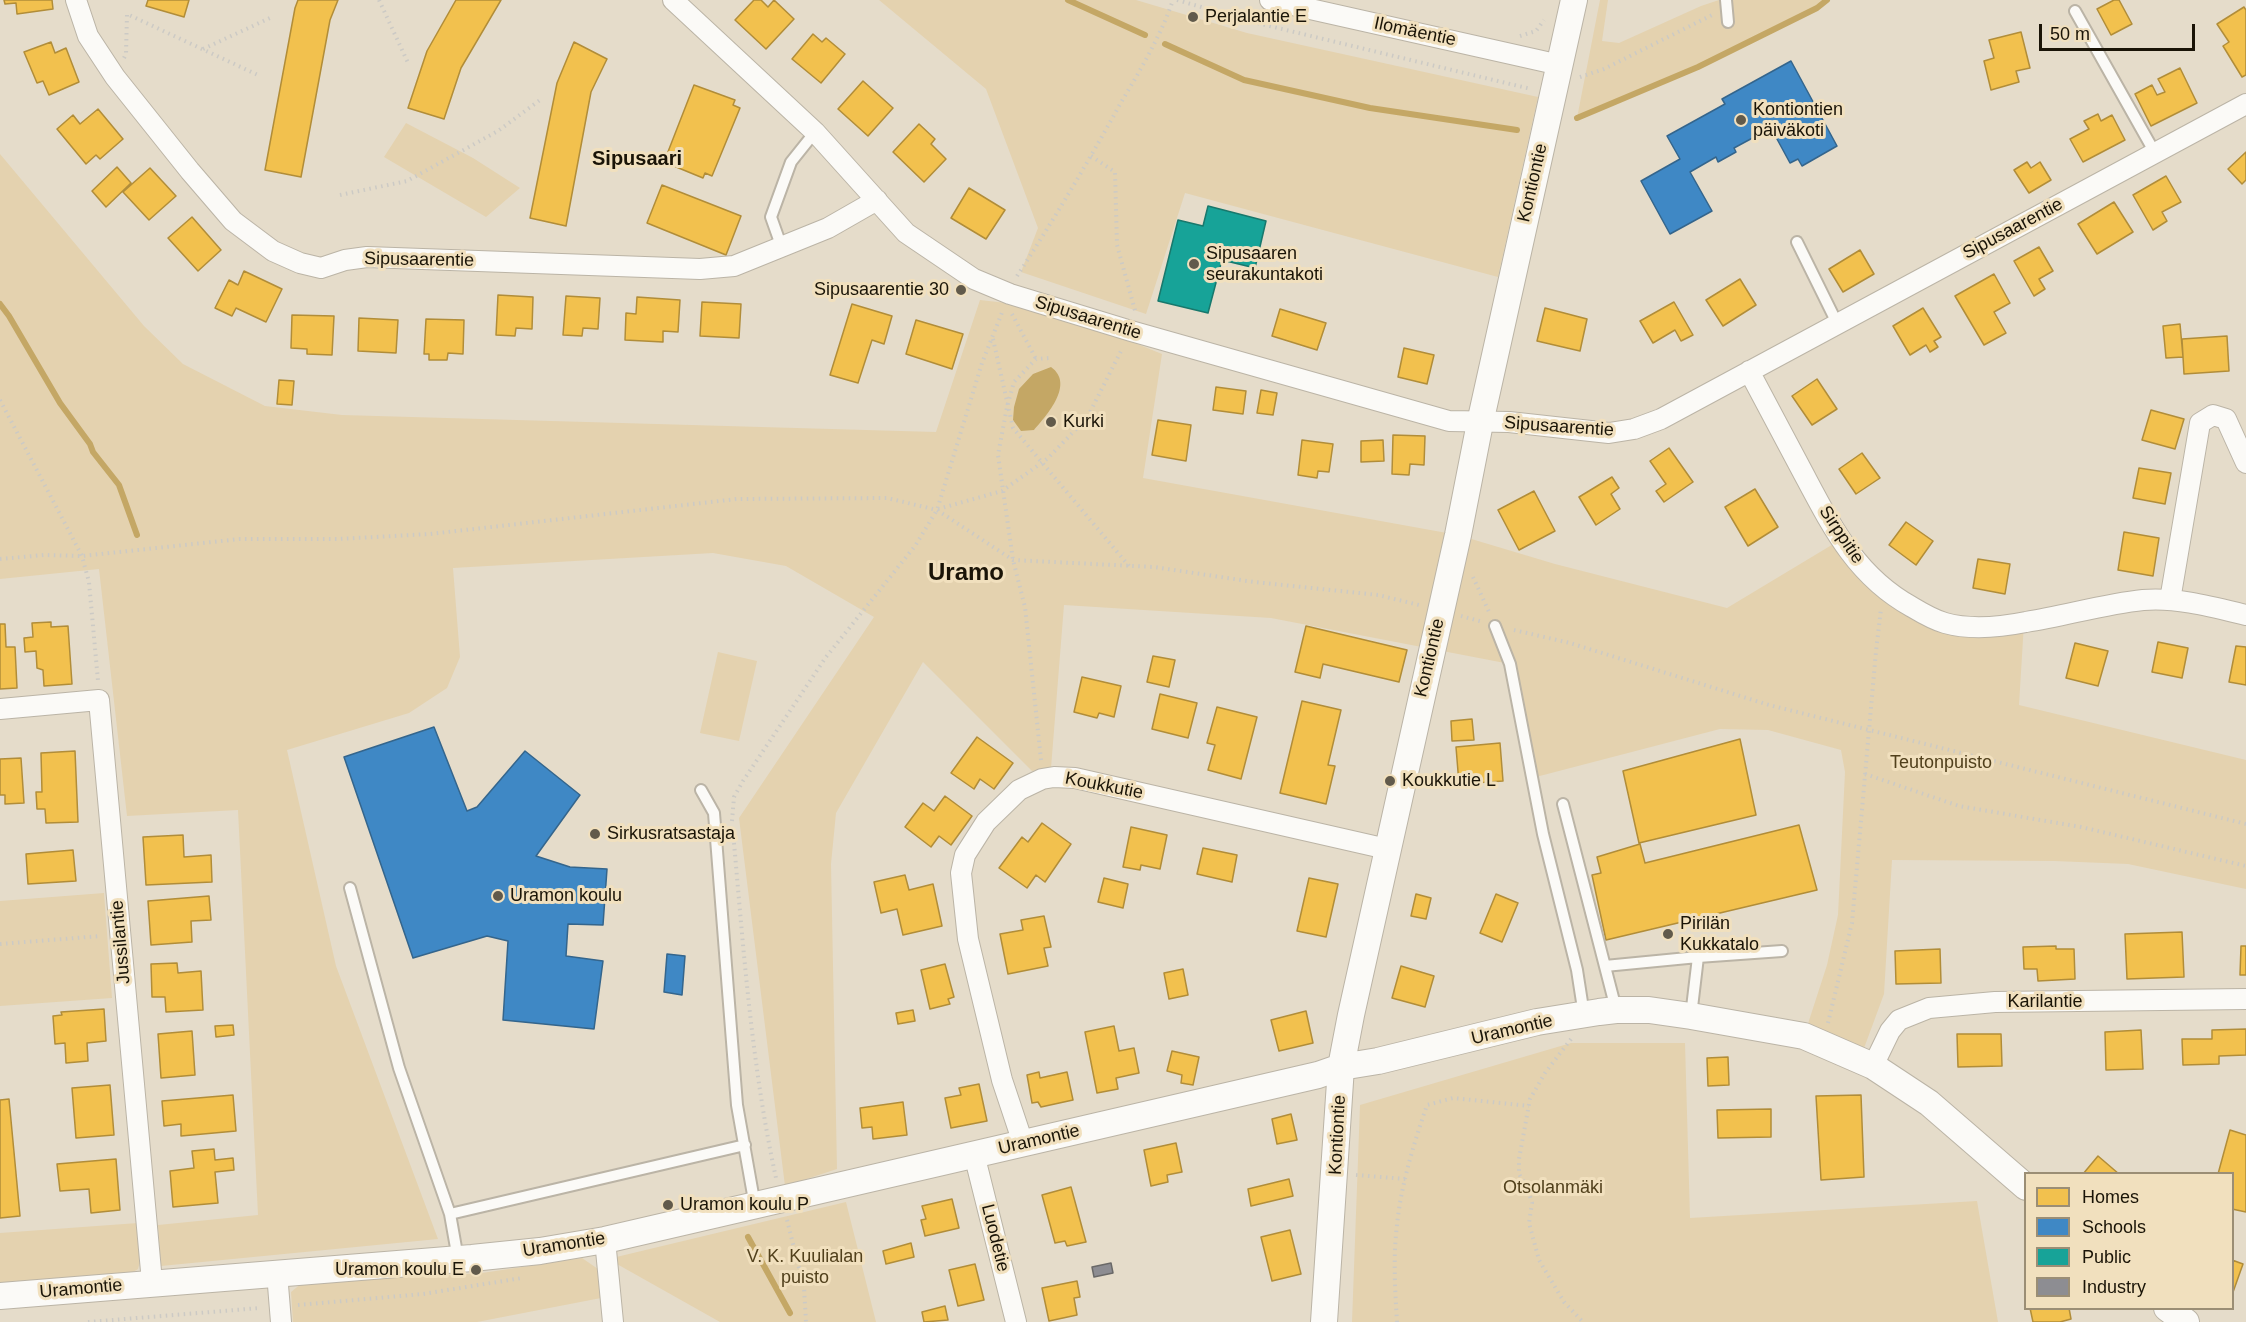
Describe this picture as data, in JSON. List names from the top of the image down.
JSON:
{
  "streets": {
    "street": [
      "Ilomäentie",
      "Kontiontie",
      "Sipusaarentie",
      "Sirppitie",
      "Koukkutie",
      "Jussilantie",
      "Karilantie",
      "Uramontie",
      "Luodetie"
    ]
  },
  "crossings": [
    ["Ilomäentie", "Kontiontie"],
    ["Kontiontie", "Sipusaarentie"],
    ["Kontiontie", "Koukkutie"],
    ["Kontiontie", "Uramontie"],
    ["Sipusaarentie", "Sirppitie"],
    ["Koukkutie", "Uramontie"],
    ["Jussilantie", "Uramontie"],
    ["Karilantie", "Uramontie"],
    ["Uramontie", "Luodetie"]
  ],
  "districts": ["Sipusaari", "Uramo"],
  "parks": ["Teutonpuisto", "Otsolanmäki", "V. K. Kuulialan puisto"],
  "places": [
    "Perjalantie E",
    "Kontiontien päiväkoti",
    "Sipusaaren seurakuntakoti",
    "Sipusaarentie 30",
    "Kurki",
    "Koukkutie L",
    "Sirkusratsastaja",
    "Uramon koulu",
    "Pirilän Kukkatalo",
    "Uramon koulu P",
    "Uramon koulu E"
  ],
  "legend": [
    "Homes",
    "Schools",
    "Public",
    "Industry"
  ],
  "scale_bar": "50 m"
}
